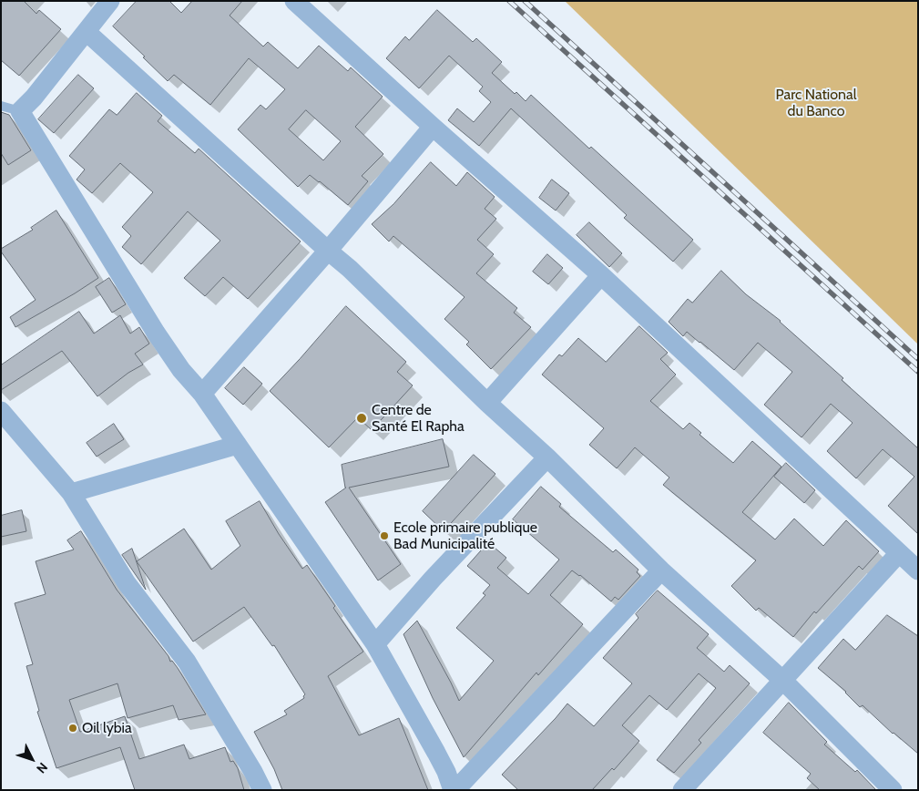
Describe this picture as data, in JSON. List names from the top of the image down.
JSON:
{
  "parks": ["Parc National du Banco"],
  "places": ["Centre de Santé El Rapha", "Ecole primaire publique Bad Municipalité", "Oil lybia"],
  "north": "bottom right"
}
